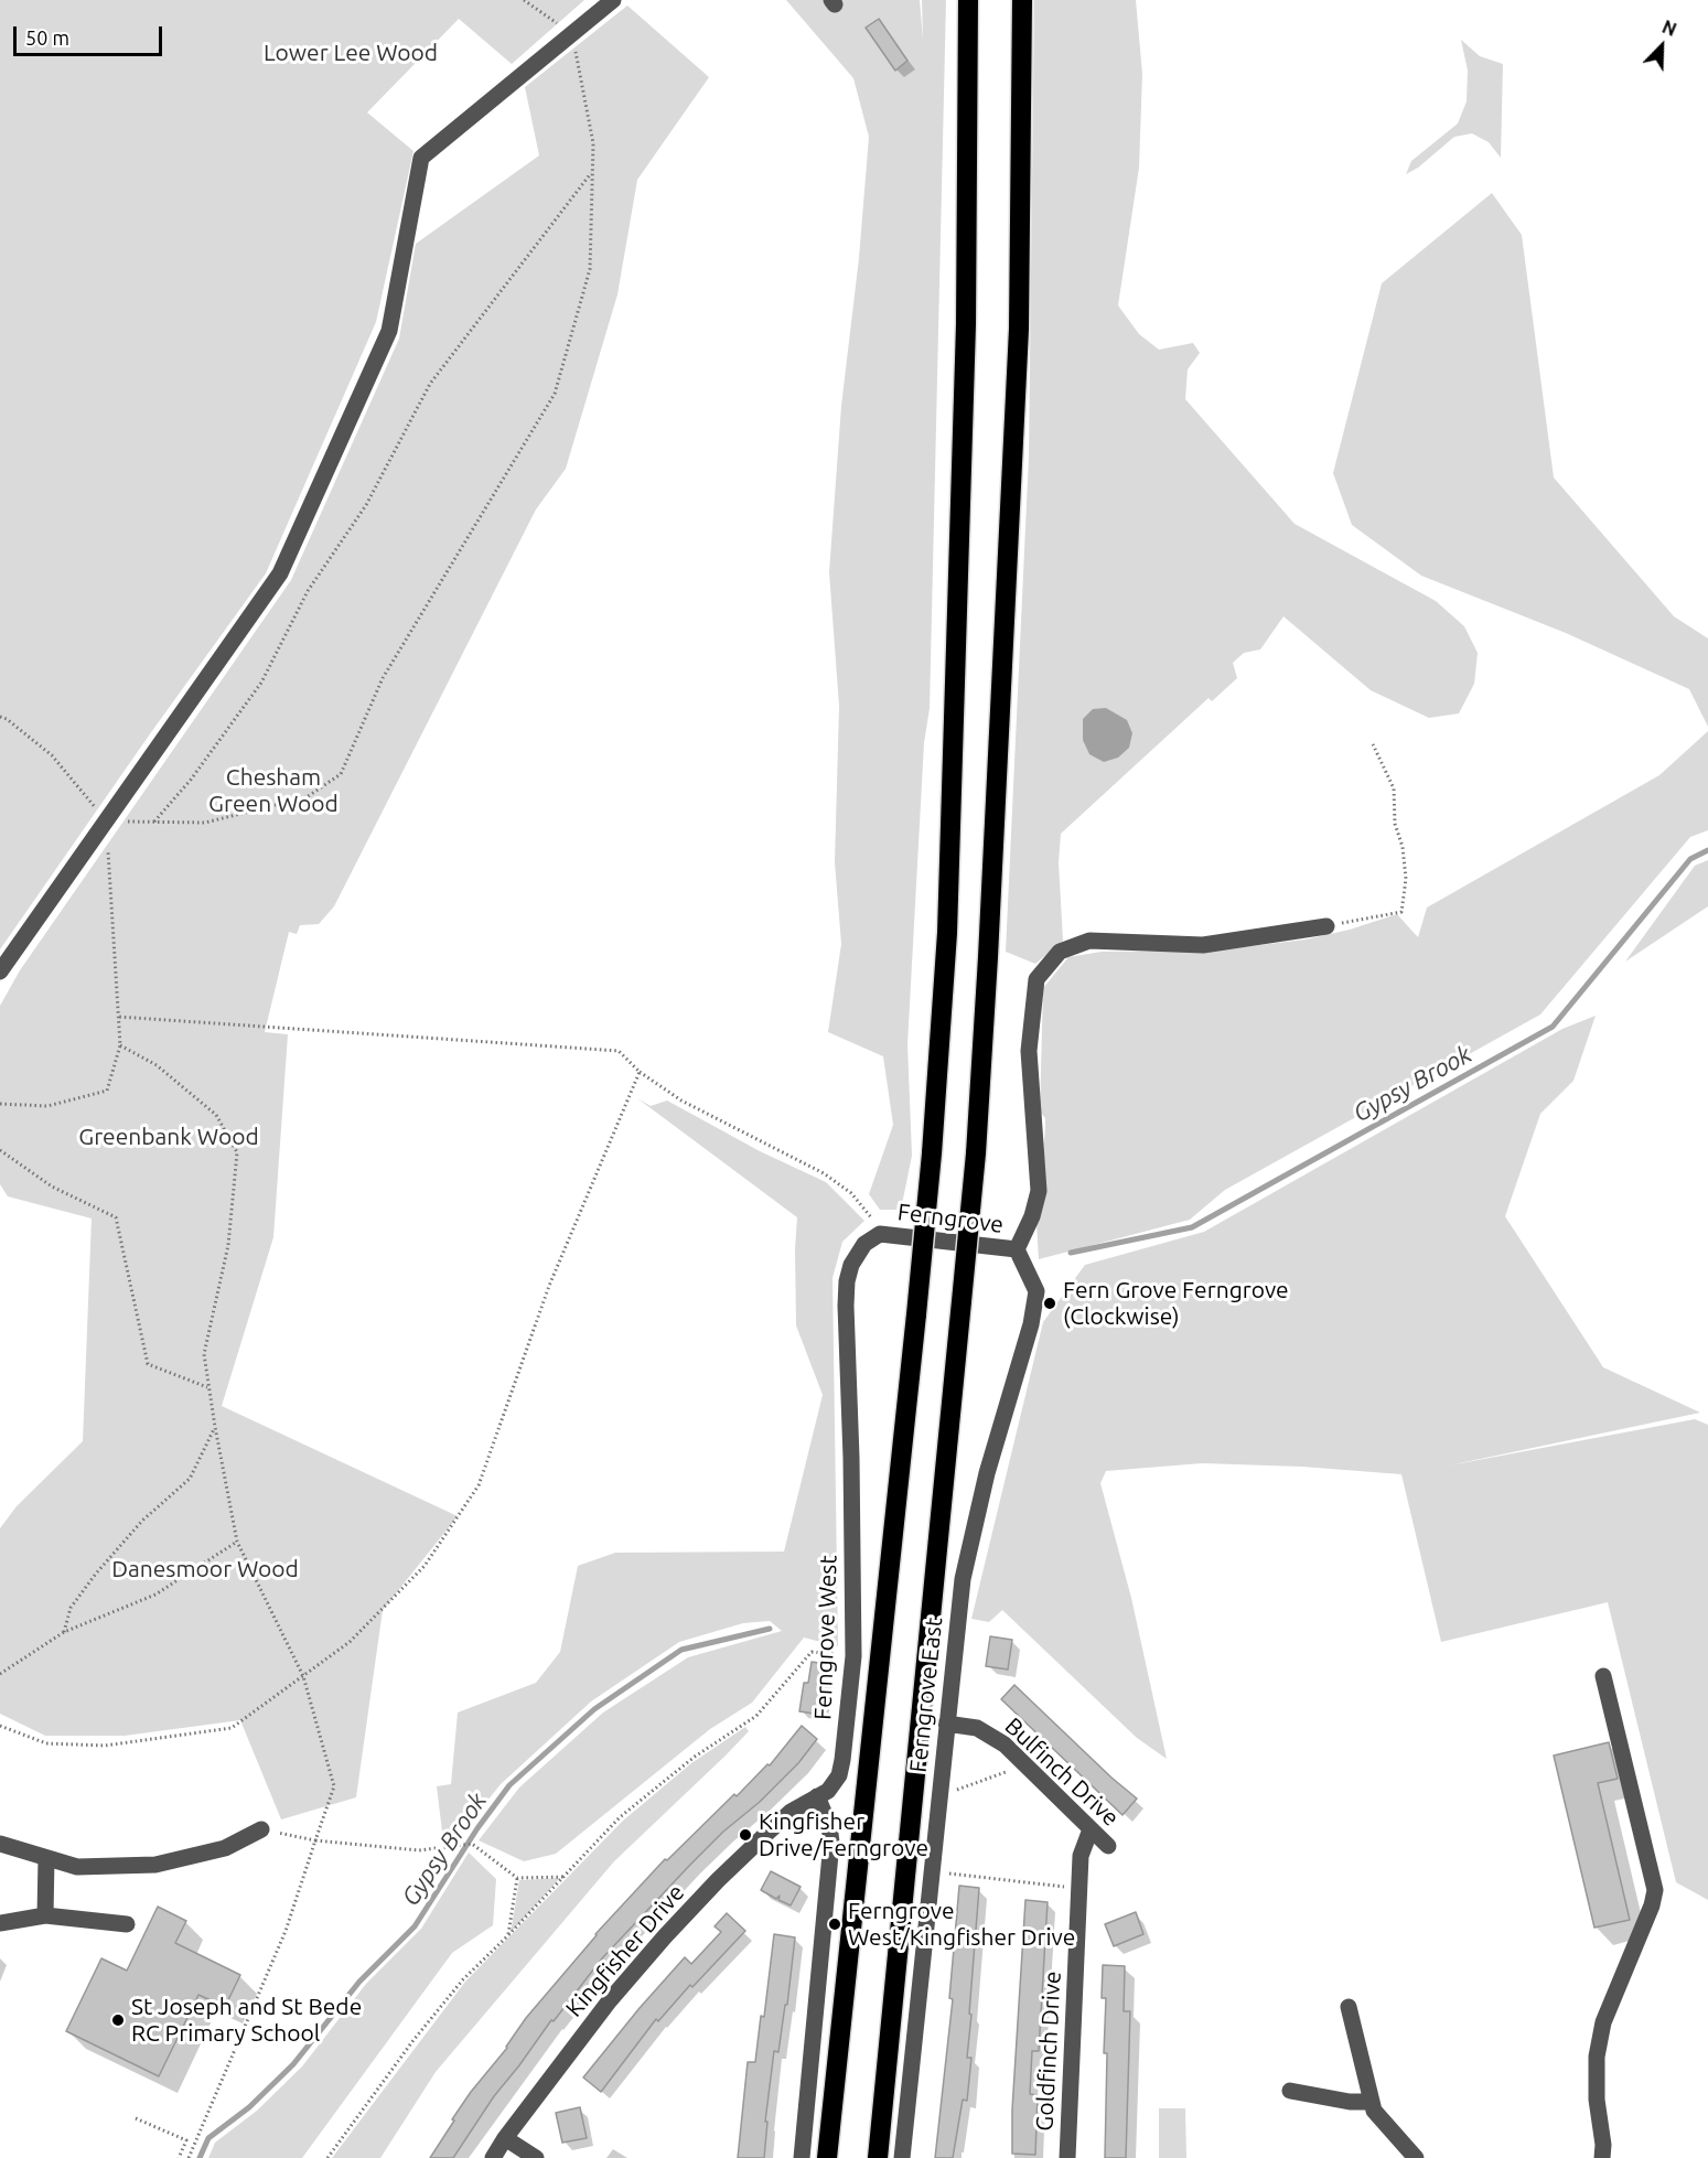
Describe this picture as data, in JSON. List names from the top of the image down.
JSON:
{
  "streets": {
    "street": [
      "Ferngrove",
      "Ferngrove West",
      "Ferngrove East",
      "Bulfinch Drive",
      "Kingfisher Drive",
      "Goldfinch Drive"
    ]
  },
  "crossings": [
    ["Ferngrove", "Ferngrove West"],
    ["Ferngrove", "Ferngrove East"],
    ["Ferngrove West", "Kingfisher Drive"],
    ["Ferngrove East", "Bulfinch Drive"],
    ["Bulfinch Drive", "Goldfinch Drive"]
  ],
  "water": ["Gypsy Brook"],
  "parks": [
    "Lower Lee Wood",
    "Chesham Green Wood",
    "Greenbank Wood",
    "Danesmoor Wood"
  ],
  "places": [
    "Fern Grove Ferngrove (Clockwise)",
    "Kingfisher Drive/Ferngrove",
    "Ferngrove West/Kingfisher Drive",
    "St Joseph and St Bede RC Primary School"
  ],
  "scale_bar": "50 m",
  "north": "top right"
}
